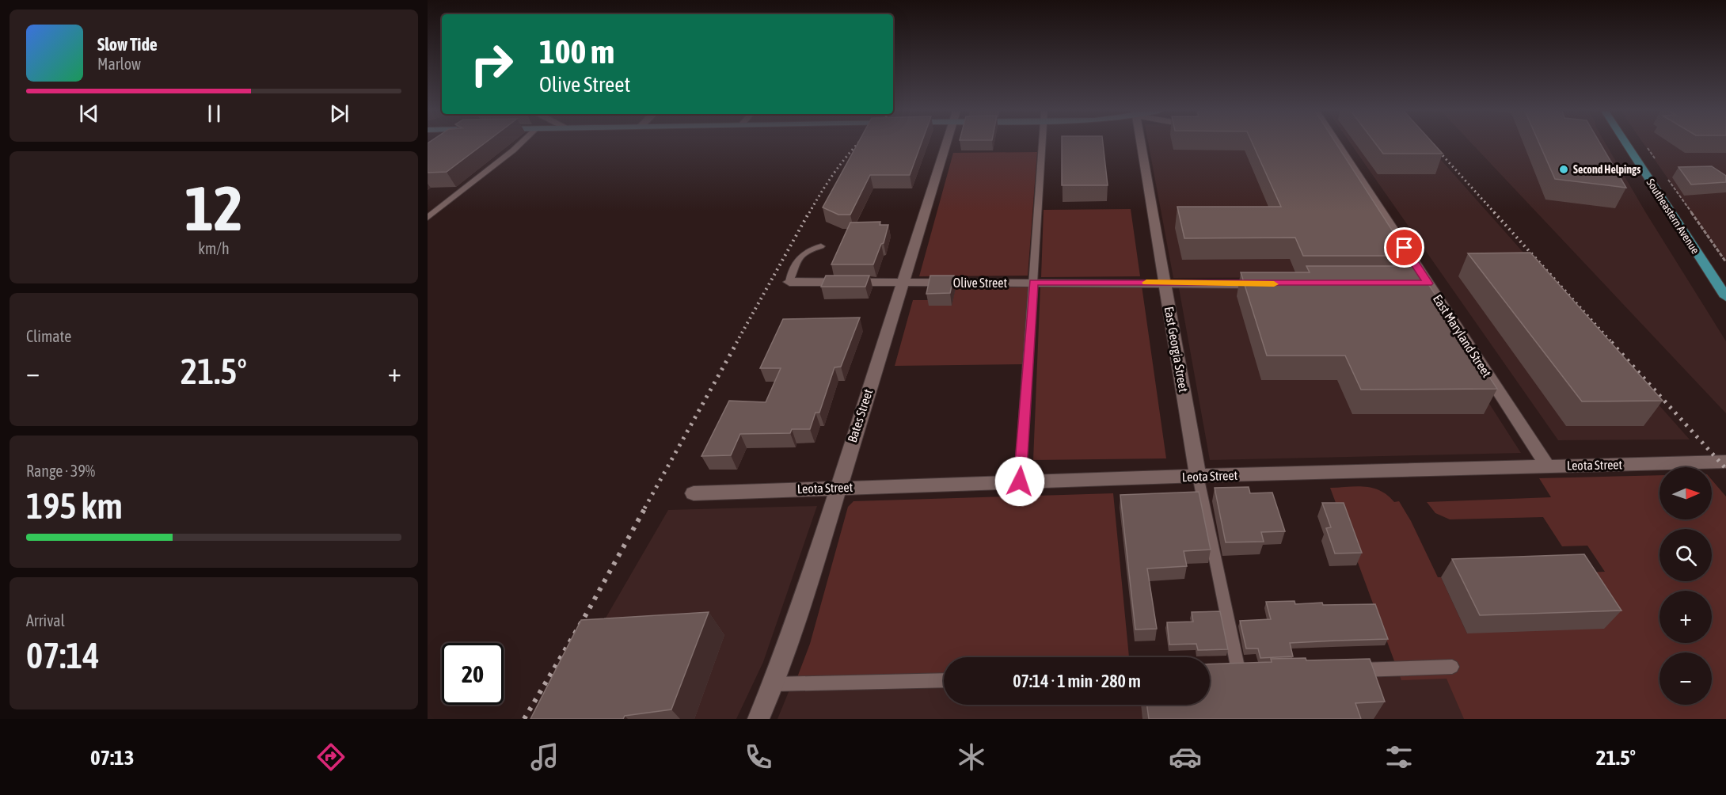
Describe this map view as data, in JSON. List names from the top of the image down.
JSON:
{
  "streets": {
    "main road": ["Southeastern Avenue"],
    "street": [
      "Olive Street",
      "East Maryland Street",
      "East Georgia Street",
      "Bates Street",
      "Leota Street"
    ]
  },
  "crossings": [
    ["Olive Street", "East Georgia Street"],
    ["Olive Street", "Bates Street"],
    ["East Maryland Street", "Leota Street"],
    ["East Georgia Street", "Leota Street"],
    ["Bates Street", "Leota Street"]
  ],
  "places": ["Second Helpings"],
  "north": "right",
  "page": {
    "turn": ["100 m", "Olive Street"],
    "song": ["Slow Tide", "Marlow"],
    "tile": [
      ["12", "km/h"],
      "Climate",
      ["Range · 39%", "195 km"],
      ["Arrival", "07:14"]
    ],
    "heat": ["−", "21.5°", "+"],
    "map_buttons": ["+", "−"],
    "limit": "20",
    "trip": "07:14 · 1 min · 280 m",
    "tabs": ["07:13", "21.5°"]
  }
}
